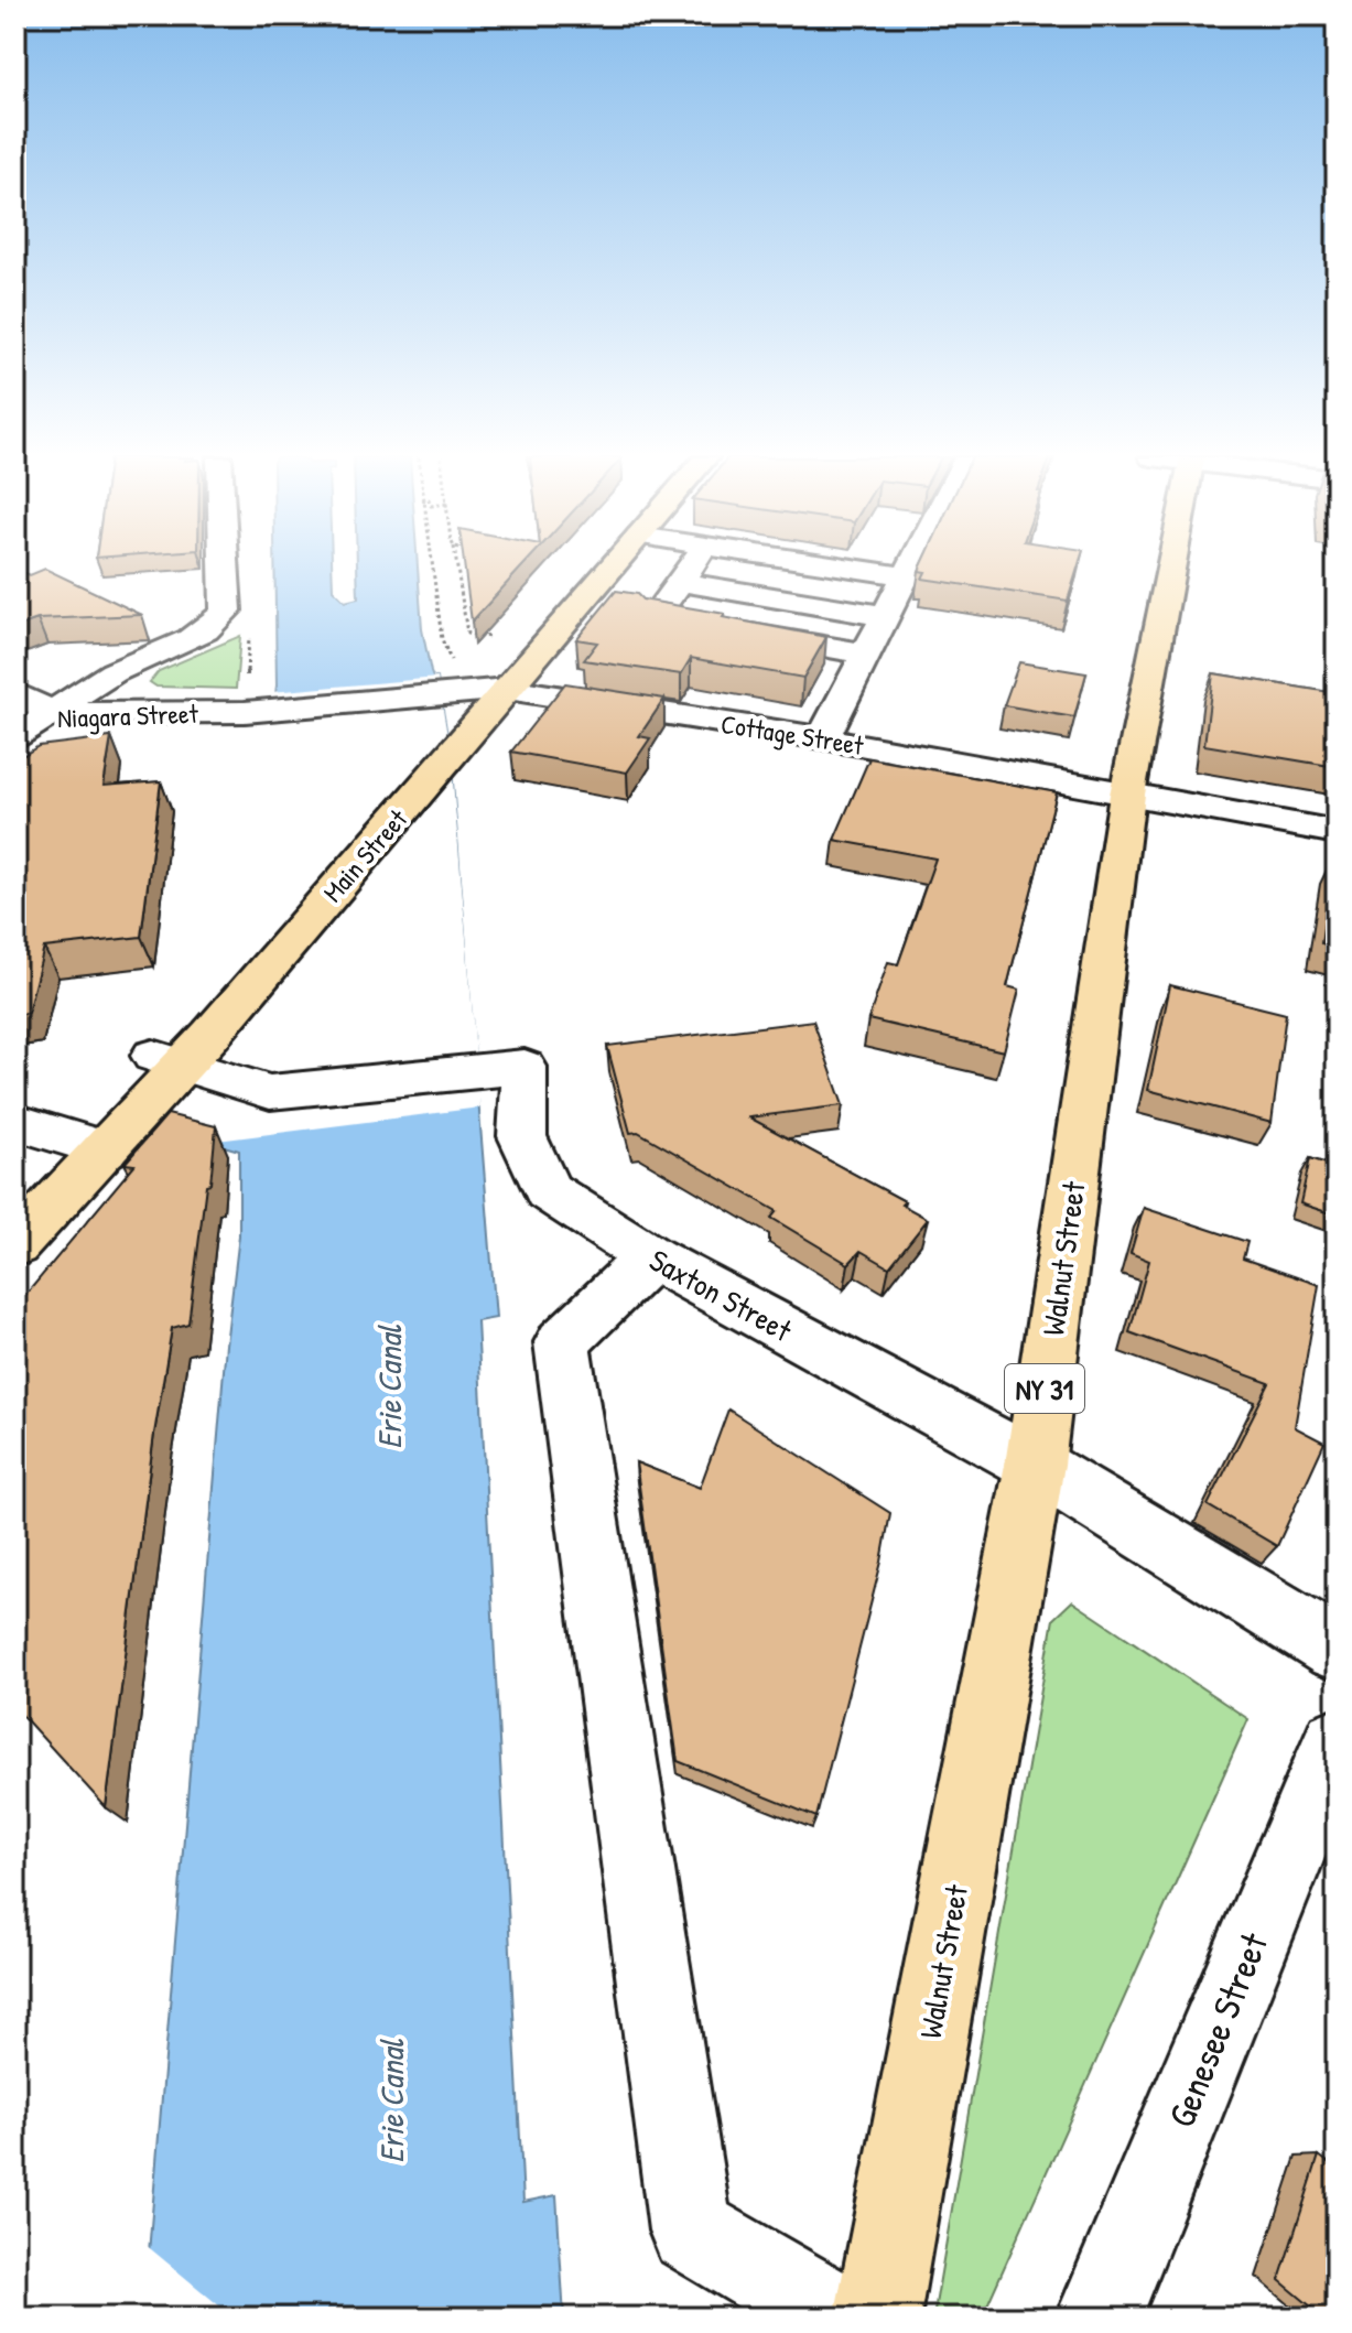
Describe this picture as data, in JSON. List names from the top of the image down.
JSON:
{
  "streets": {
    "main road": ["Main Street", "Walnut Street", "NY 31"],
    "street": [
      "Niagara Street",
      "Cottage Street",
      "Saxton Street",
      "Genesee Street"
    ]
  },
  "crossings": [
    ["Niagara Street", "Cottage Street"],
    ["Cottage Street", "Main Street"],
    ["Cottage Street", "Walnut Street"],
    ["Main Street", "Saxton Street"],
    ["Walnut Street", "Saxton Street"]
  ],
  "water": ["Erie Canal"]
}
